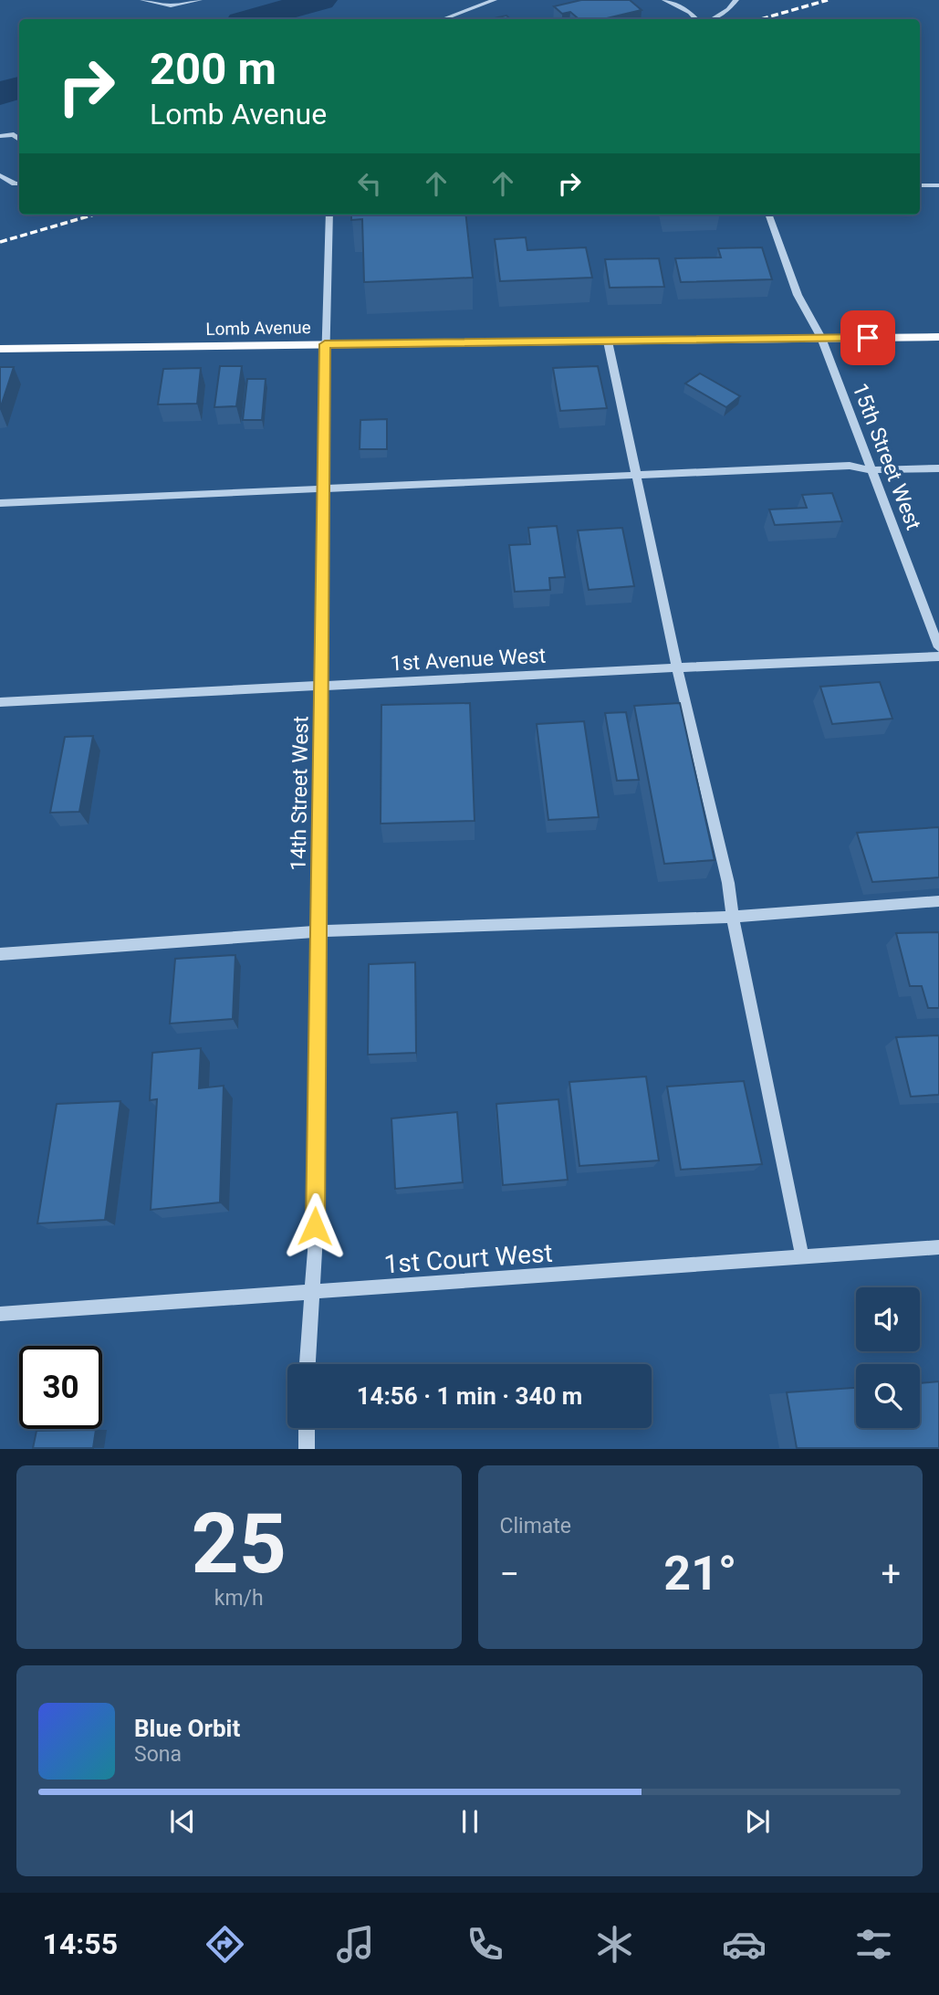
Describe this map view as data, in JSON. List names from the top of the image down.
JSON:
{
  "streets": {
    "main road": ["Lomb Avenue"],
    "street": [
      "15th Street West",
      "1st Avenue West",
      "14th Street West",
      "1st Court West"
    ]
  },
  "crossings": [
    ["Lomb Avenue", "15th Street West"],
    ["Lomb Avenue", "14th Street West"],
    ["1st Avenue West", "14th Street West"],
    ["14th Street West", "1st Court West"]
  ],
  "page": {
    "turn": ["200 m", "Lomb Avenue"],
    "limit": "30",
    "trip": "14:56 · 1 min · 340 m",
    "tile": [
      ["25", "km/h"],
      "Climate"
    ],
    "heat": ["−", "21°", "+"],
    "song": ["Blue Orbit", "Sona"],
    "tabs": "14:55"
  }
}
